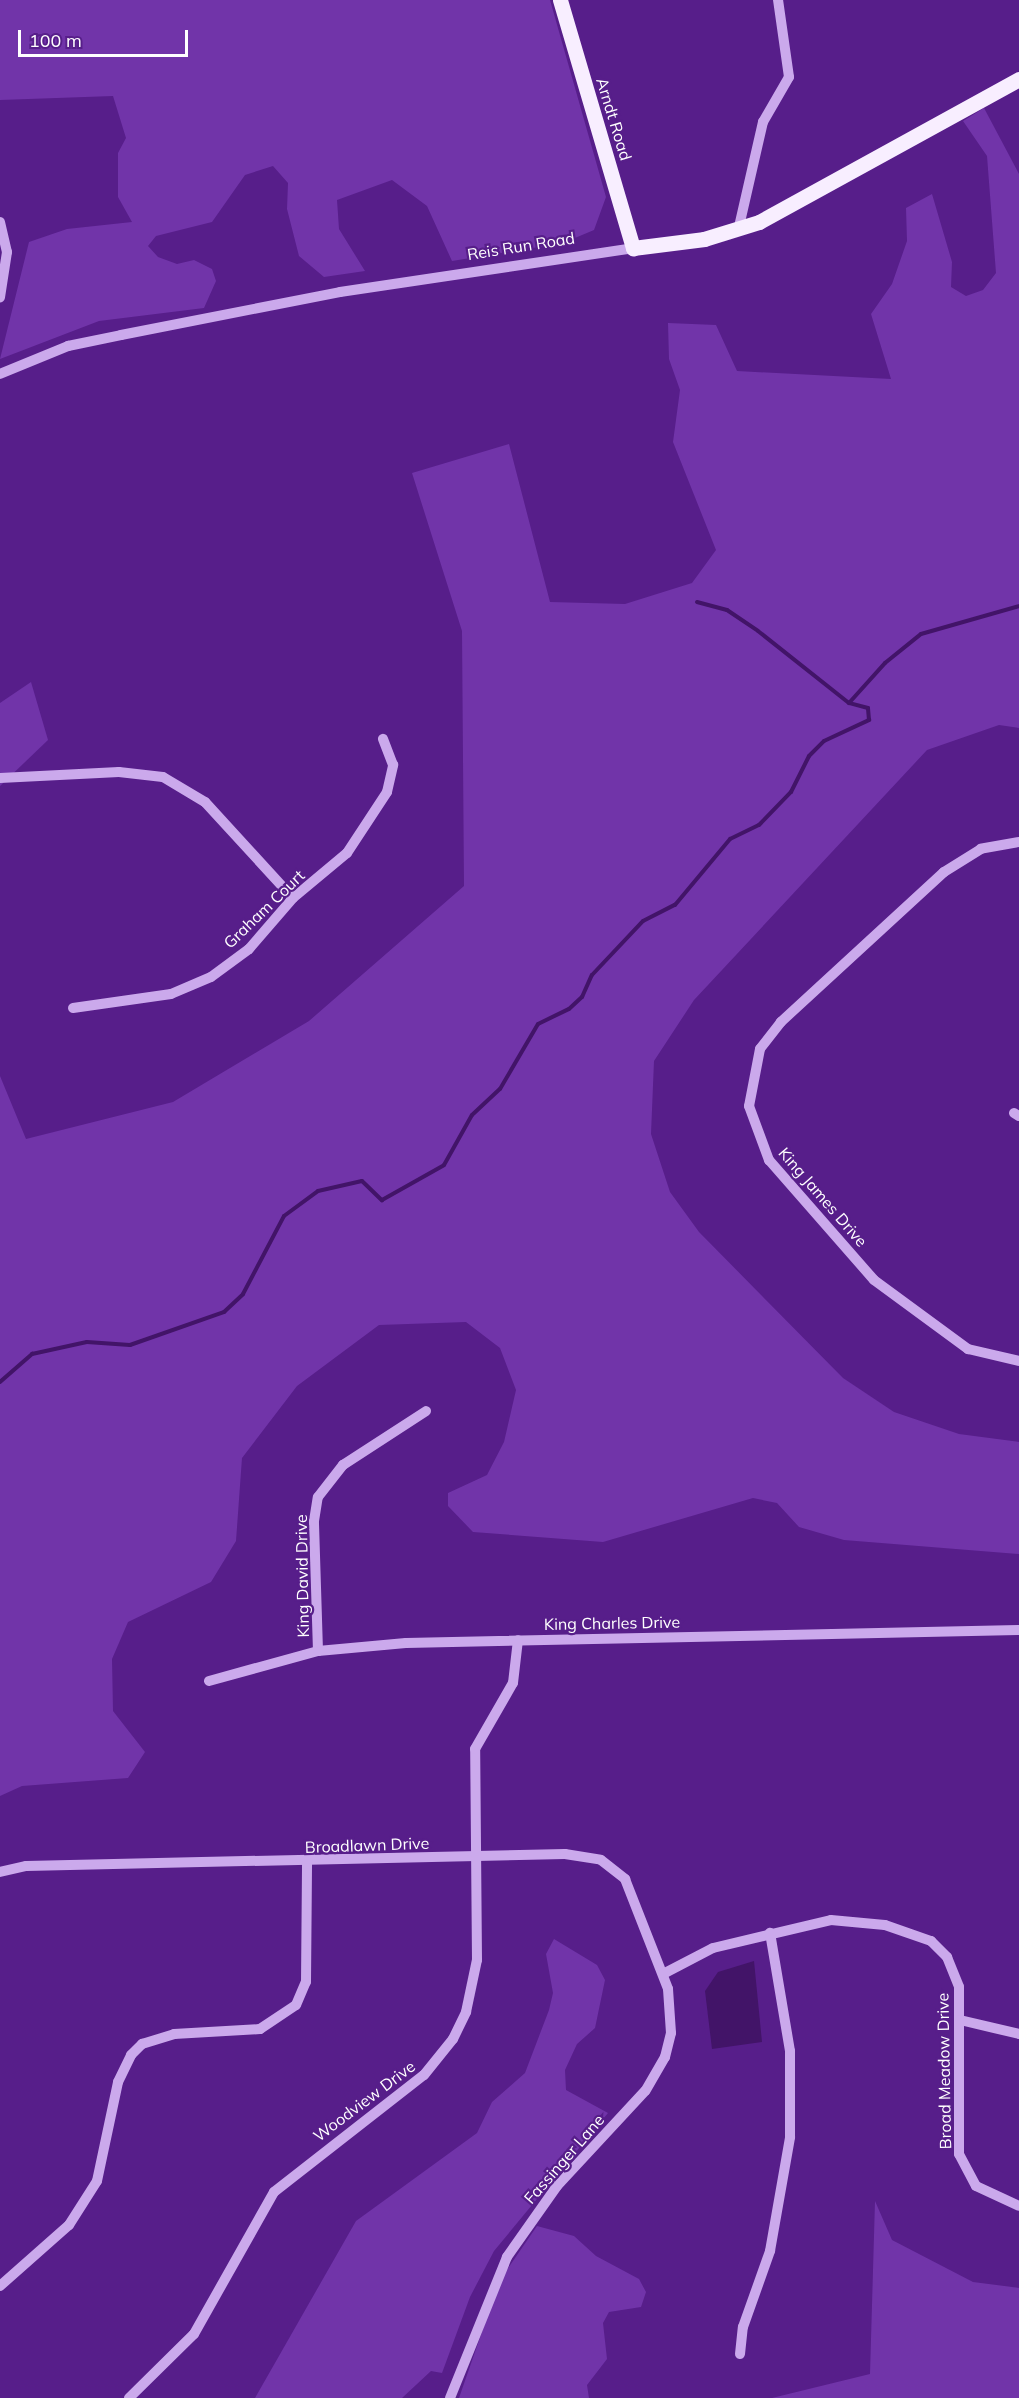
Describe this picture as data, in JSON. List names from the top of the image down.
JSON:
{
  "streets": {
    "main road": ["Arndt Road", "Reis Run Road"],
    "street": [
      "Graham Court",
      "King James Drive",
      "King David Drive",
      "King Charles Drive",
      "Broadlawn Drive",
      "Broad Meadow Drive",
      "Woodview Drive",
      "Fassinger Lane"
    ]
  },
  "crossings": [
    ["Arndt Road", "Reis Run Road"],
    ["King David Drive", "King Charles Drive"],
    ["King Charles Drive", "Woodview Drive"],
    ["Broadlawn Drive", "Broad Meadow Drive"],
    ["Broadlawn Drive", "Woodview Drive"],
    ["Broadlawn Drive", "Fassinger Lane"],
    ["Broad Meadow Drive", "Fassinger Lane"]
  ],
  "scale_bar": "100 m"
}
